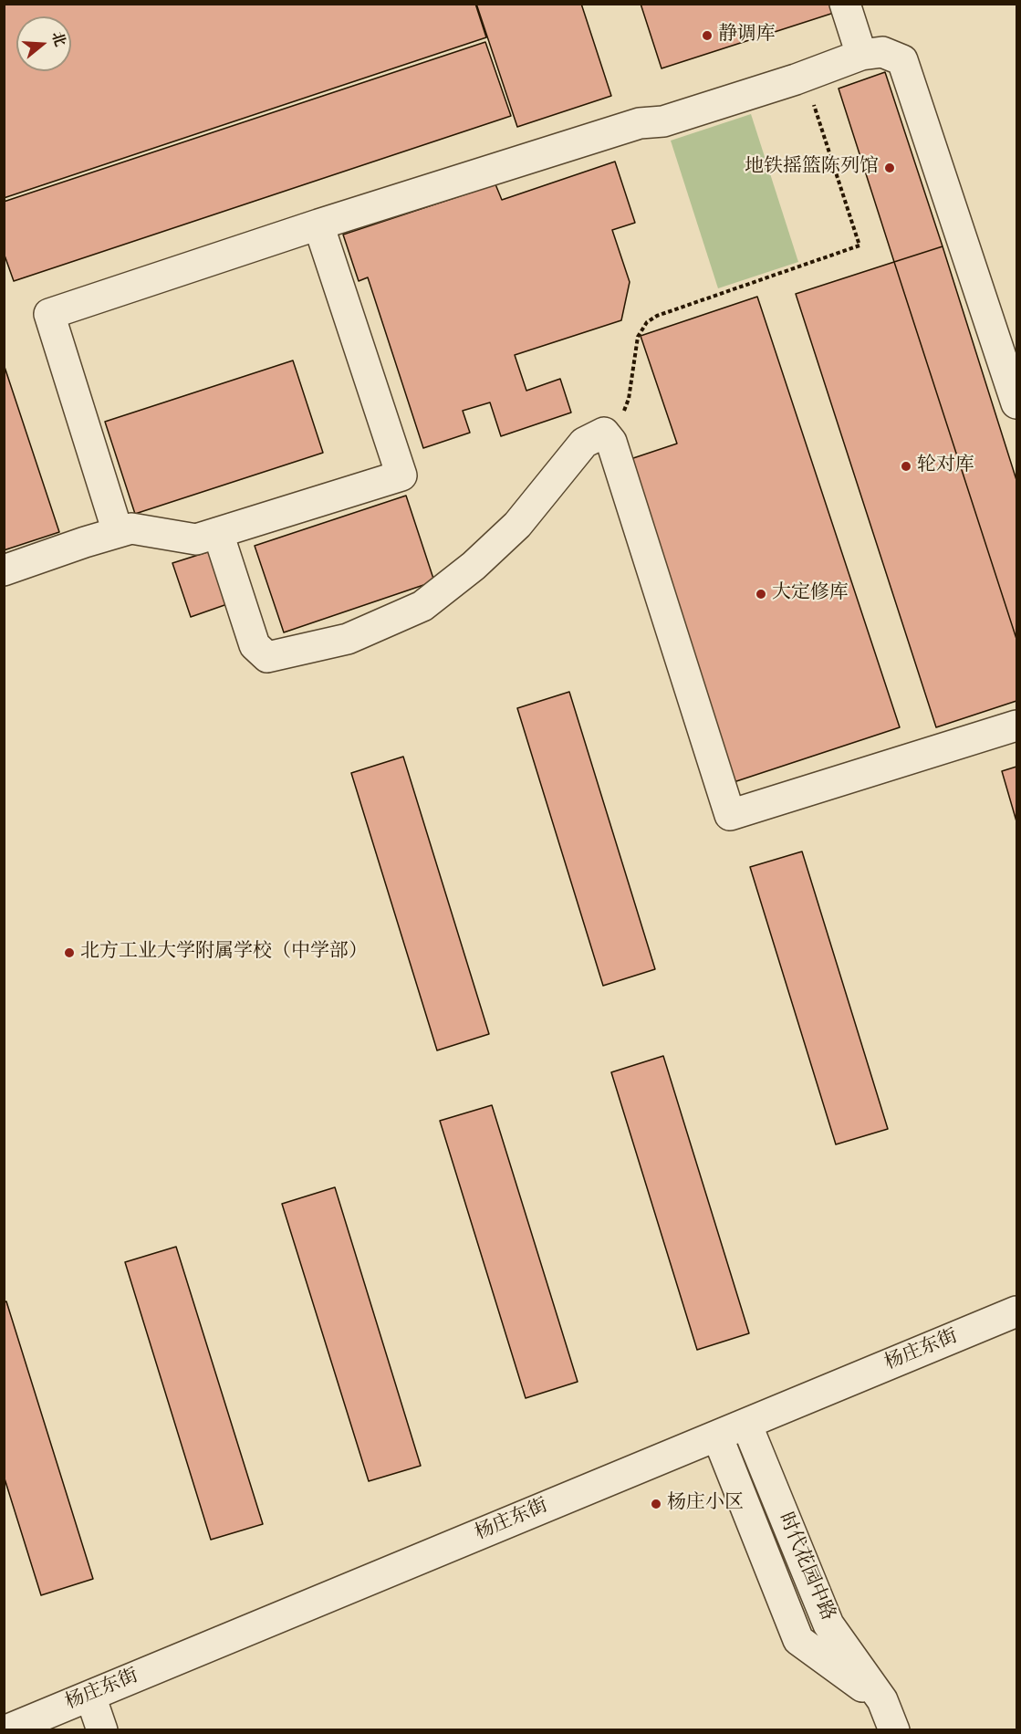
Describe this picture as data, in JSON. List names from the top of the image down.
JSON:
{
  "streets": {
    "street": ["杨庄东街", "时代花园中路"]
  },
  "crossings": [
    ["杨庄东街", "时代花园中路"]
  ],
  "places": [
    "静调库",
    "地铁摇篮陈列馆",
    "轮对库",
    "大定修库",
    "北方工业大学附属学校（中学部）",
    "杨庄小区"
  ],
  "north": "right"
}
